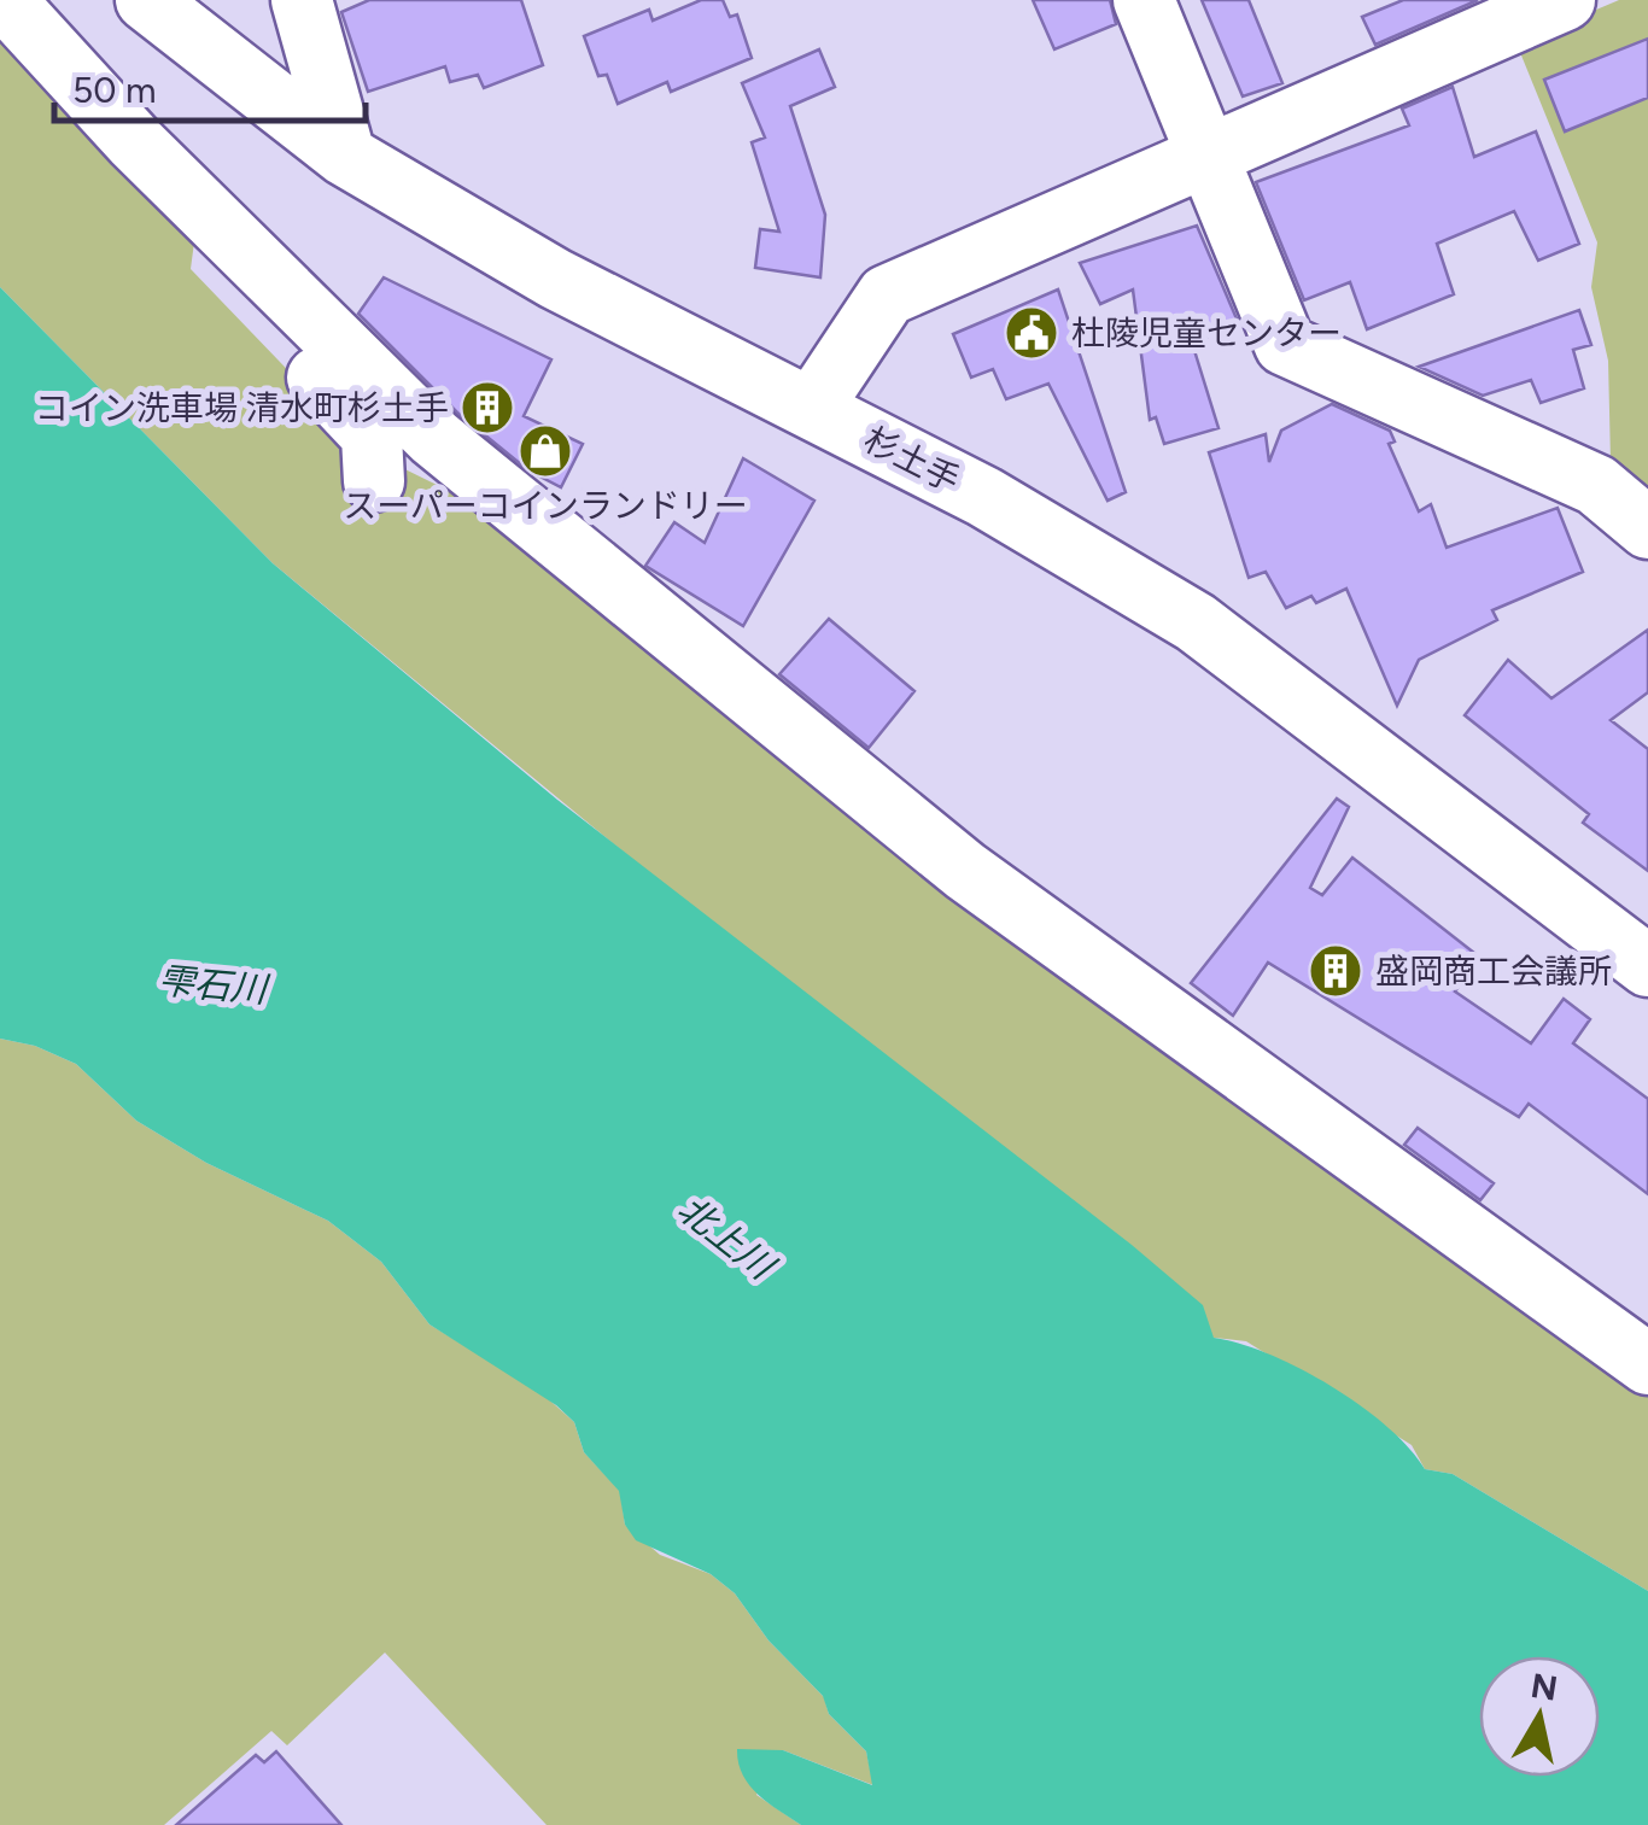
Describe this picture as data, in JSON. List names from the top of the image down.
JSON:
{
  "streets": {
    "street": ["杉土手"]
  },
  "water": ["雫石川", "北上川"],
  "places": {
    "public building": ["杜陵児童センター"],
    "building": ["コイン洗車場 清水町杉土手", "盛岡商工会議所"],
    "shop": ["スーパーコインランドリー"]
  },
  "scale_bar": "50 m",
  "north": "top"
}
